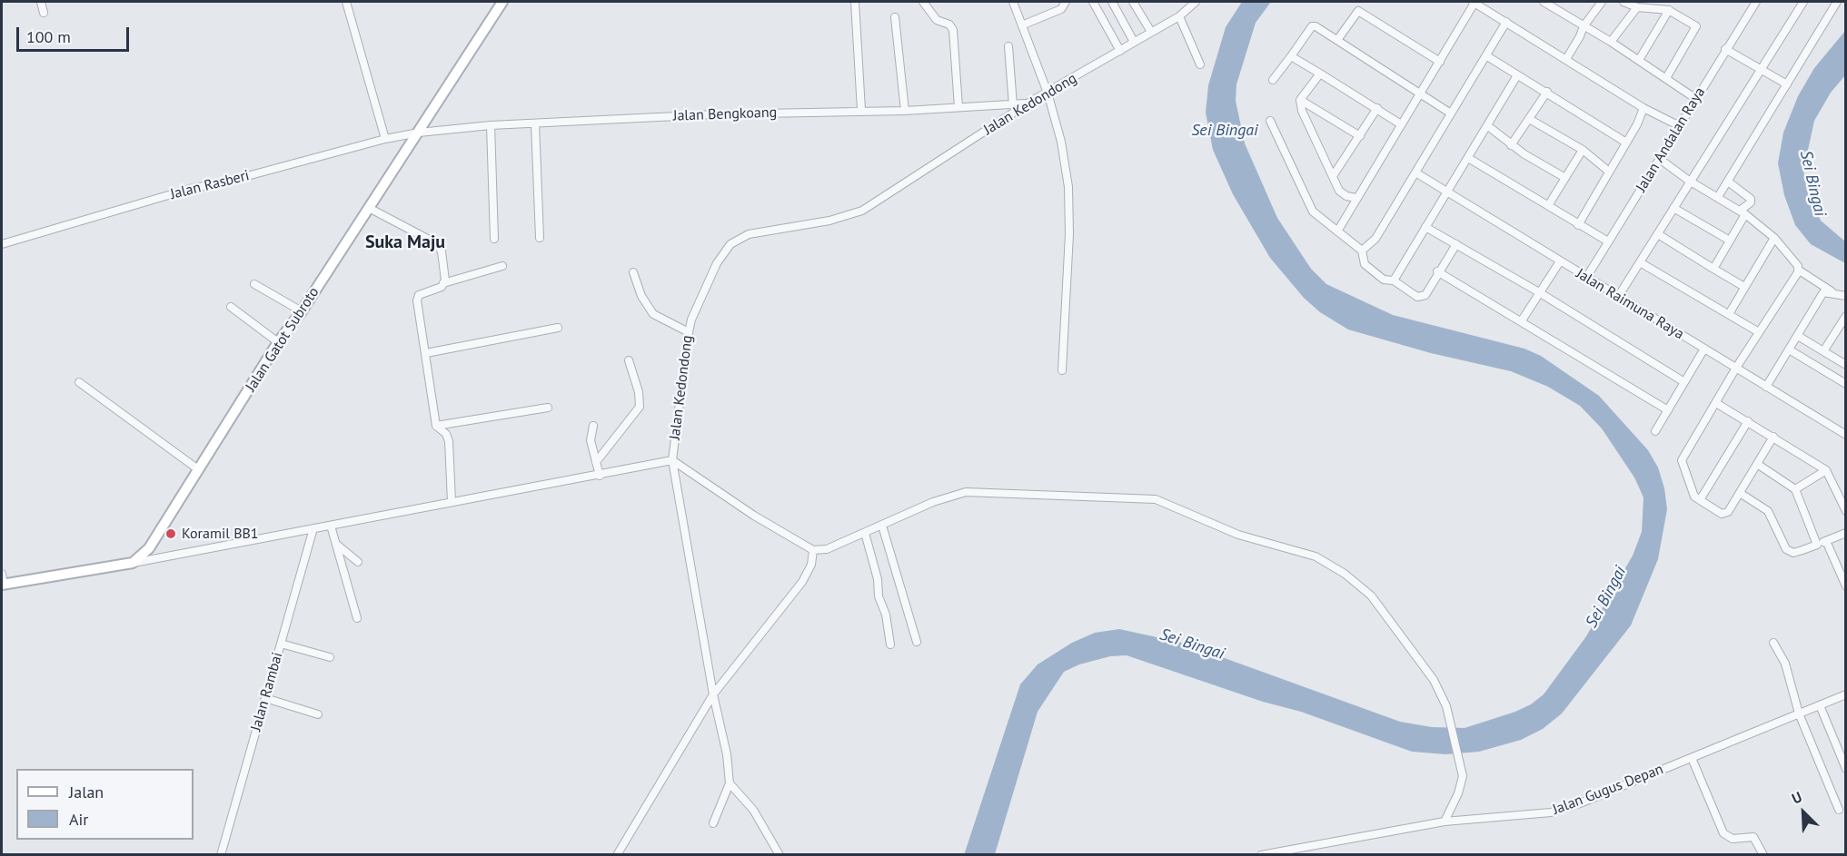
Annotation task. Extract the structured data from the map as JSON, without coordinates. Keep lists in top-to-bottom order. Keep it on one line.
{"streets":{"main road":["Jalan Gatot Subroto"],"street":["Jalan Kedondong","Jalan Bengkoang","Jalan Andalan Raya","Jalan Rasberi","Jalan Raimuna Raya","Jalan Rambai","Jalan Gugus Depan"]},"crossings":[["Jalan Kedondong","Jalan Bengkoang"],["Jalan Bengkoang","Jalan Rasberi"],["Jalan Bengkoang","Jalan Gatot Subroto"],["Jalan Andalan Raya","Jalan Raimuna Raya"],["Jalan Rasberi","Jalan Gatot Subroto"]],"districts":["Suka Maju"],"water":["Sei Bingai"],"places":["Koramil BB1"],"legend":["Jalan","Air"],"scale_bar":"100 m","north":"top left"}
